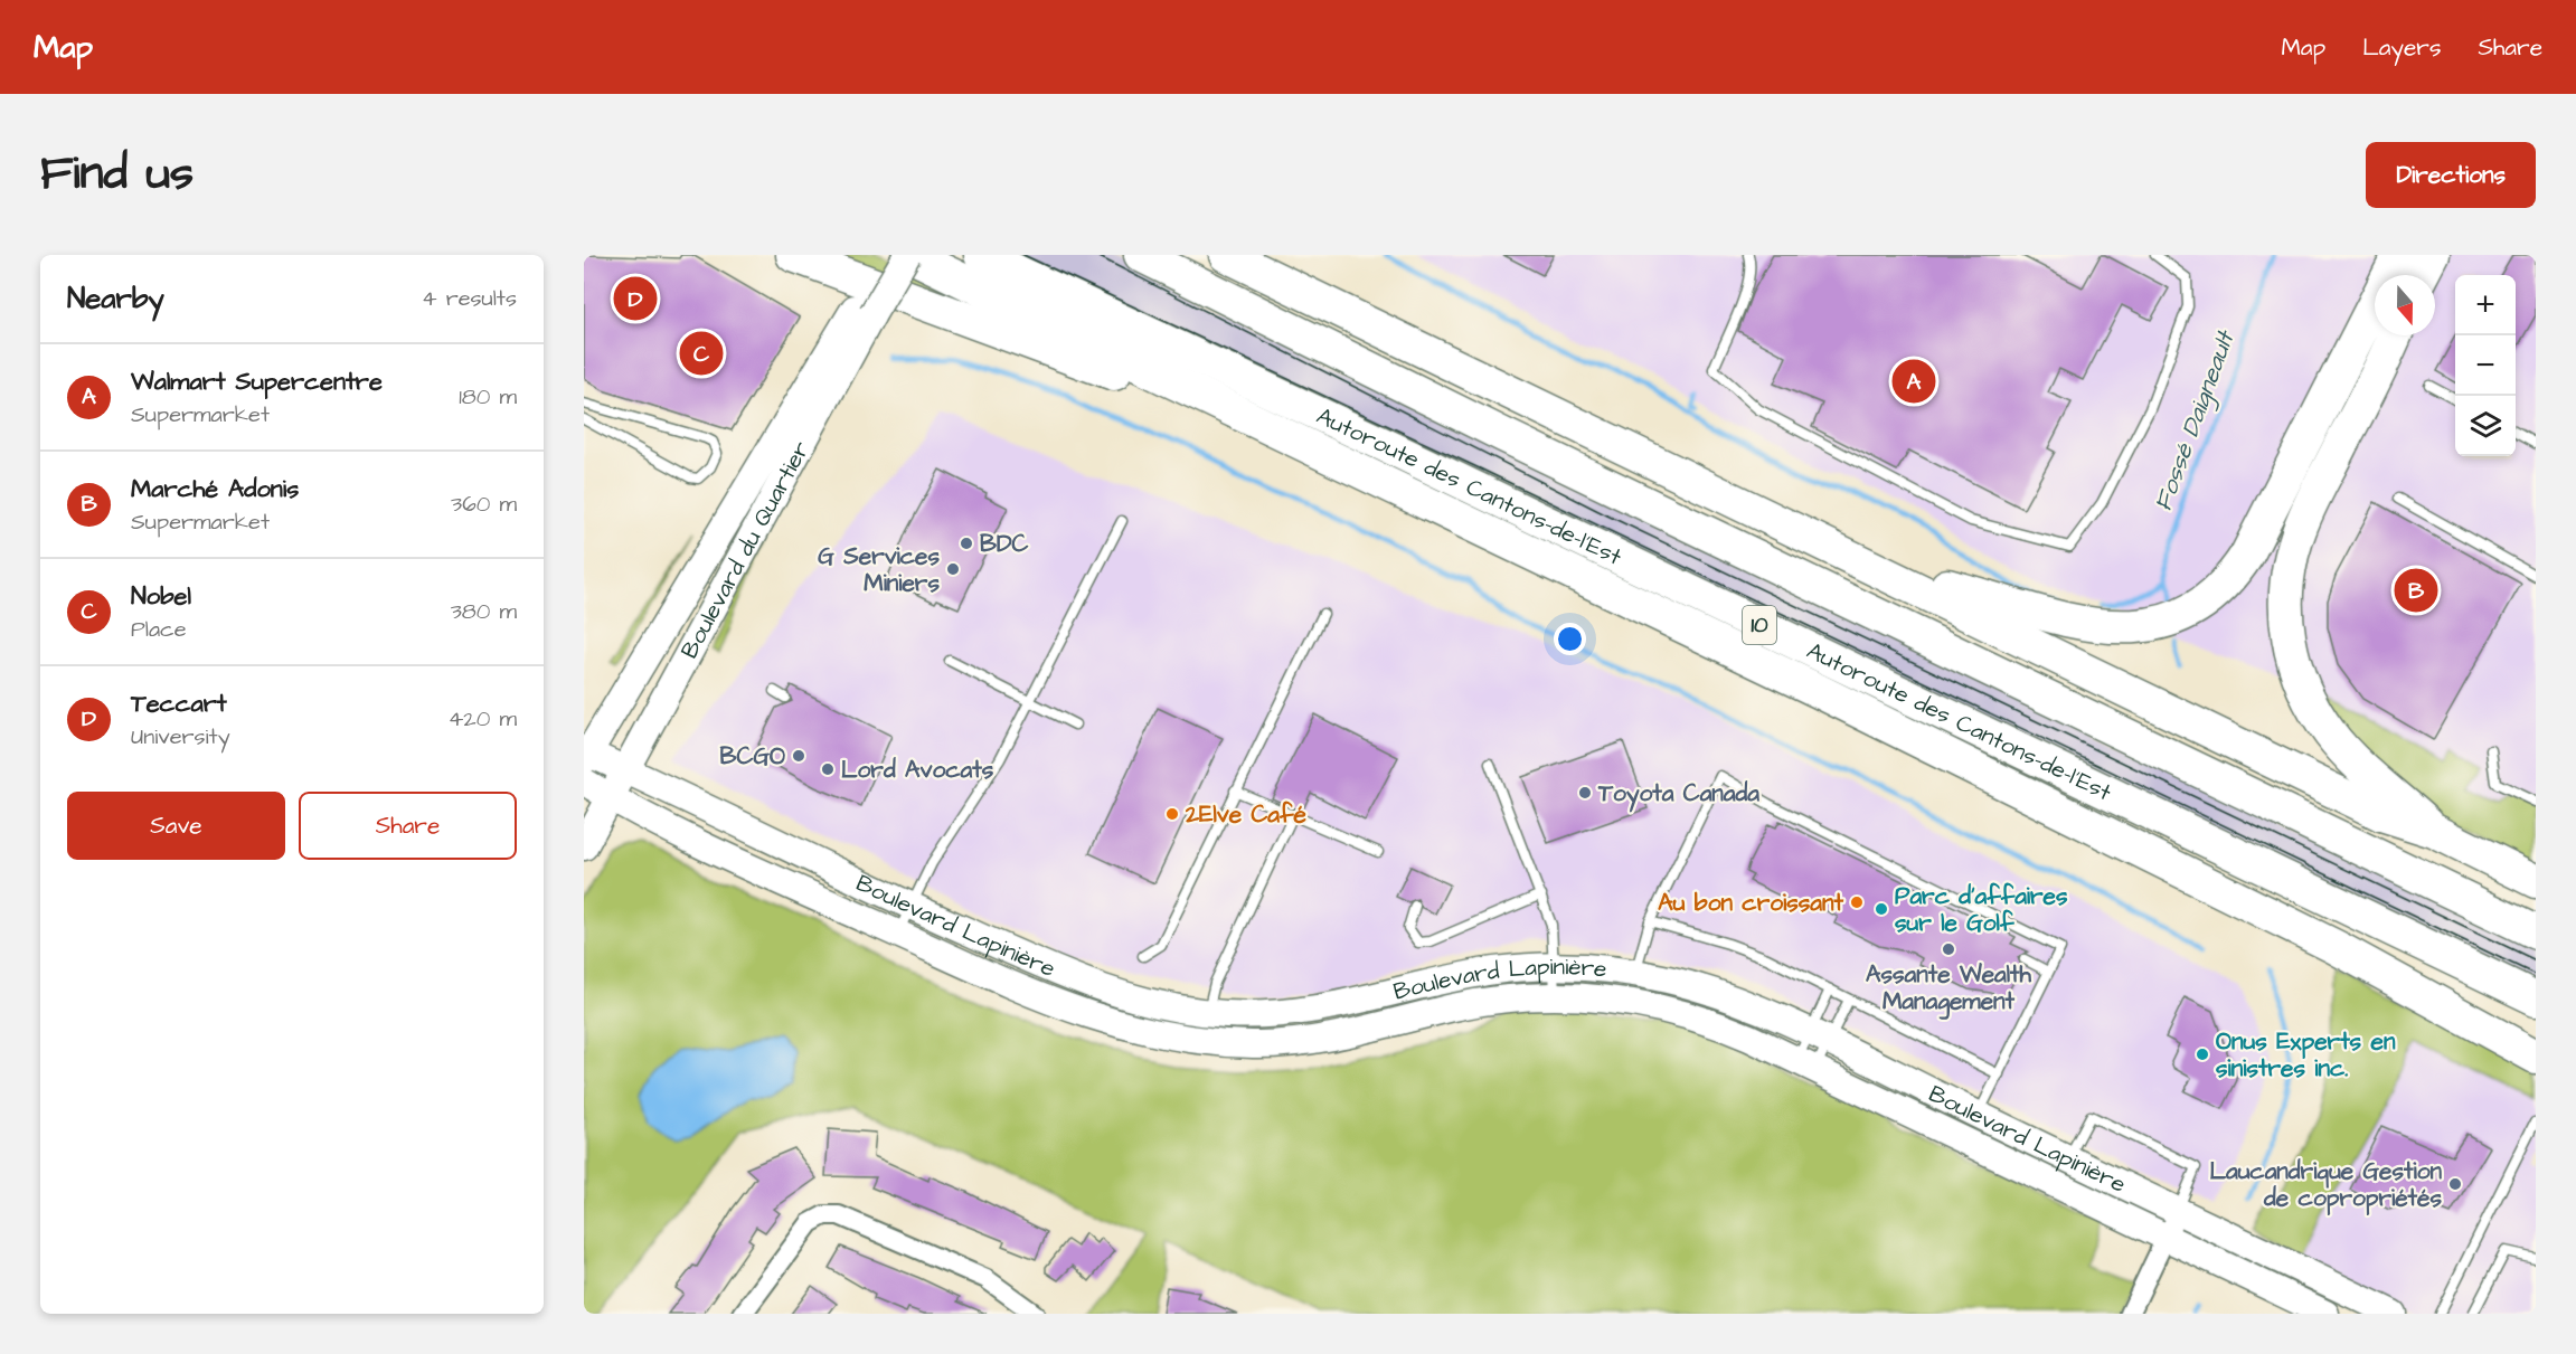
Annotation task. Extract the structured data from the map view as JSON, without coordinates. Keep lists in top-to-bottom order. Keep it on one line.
{"streets":{"highway":["Autoroute des Cantons-de-l'Est","10"],"main road":["Boulevard du Quartier","Boulevard Lapinière"]},"crossings":[["Boulevard du Quartier","Boulevard Lapinière"]],"water":["Fossé Daigneault"],"places":["BDC","G Services Miniers","BCGO","Lord Avocats","Toyota Canada","2Elve Café","Au bon croissant","Parc d'affaires sur le Golf","Assante Wealth Management","Onus Experts en sinistres inc.","Laucandrique Gestion de copropriétés"],"north":"bottom","page":{"header":"Map","nav":["Map","Layers","Share"],"title":"Find us","buttons":["Directions",["Save","Share"]],"heading":["Nearby","4 results"],"pins":["D","C","A","B"],"map_buttons":["+","−"],"list":[{"mark":"A","name":"Walmart Supercentre","note":"Supermarket","value":"180 m"},{"mark":"B","name":"Marché Adonis","note":"Supermarket","value":"360 m"},{"mark":"C","name":"Nobel","note":"Place","value":"380 m"},{"mark":"D","name":"Teccart","note":"University","value":"420 m"}]}}
